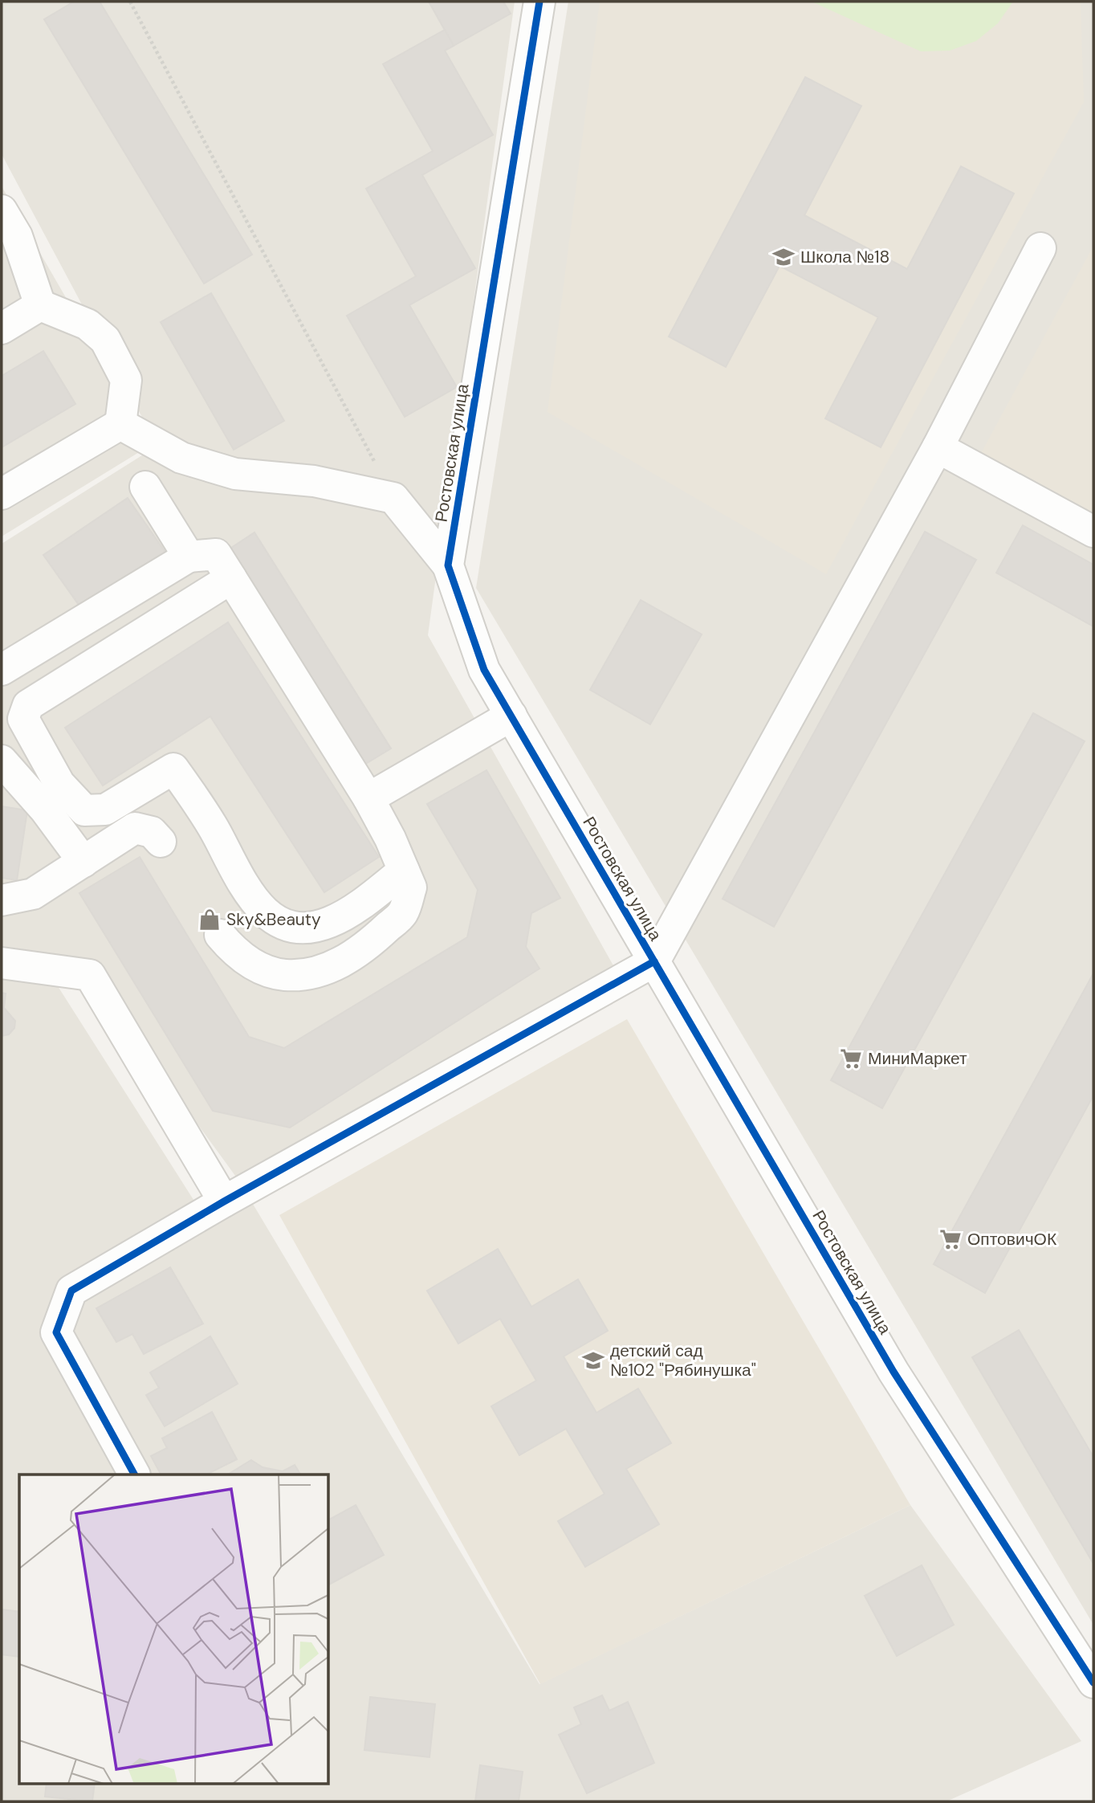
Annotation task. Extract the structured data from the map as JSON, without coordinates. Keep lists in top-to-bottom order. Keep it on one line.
{"streets":{"street":["Ростовская улица"]},"places":{"school or university":["Школа №18","детский сад №102 \"Рябинушка\""],"shop":["Sky&Beauty"],"supermarket":["МиниМаркет","ОптовичОК"]}}
